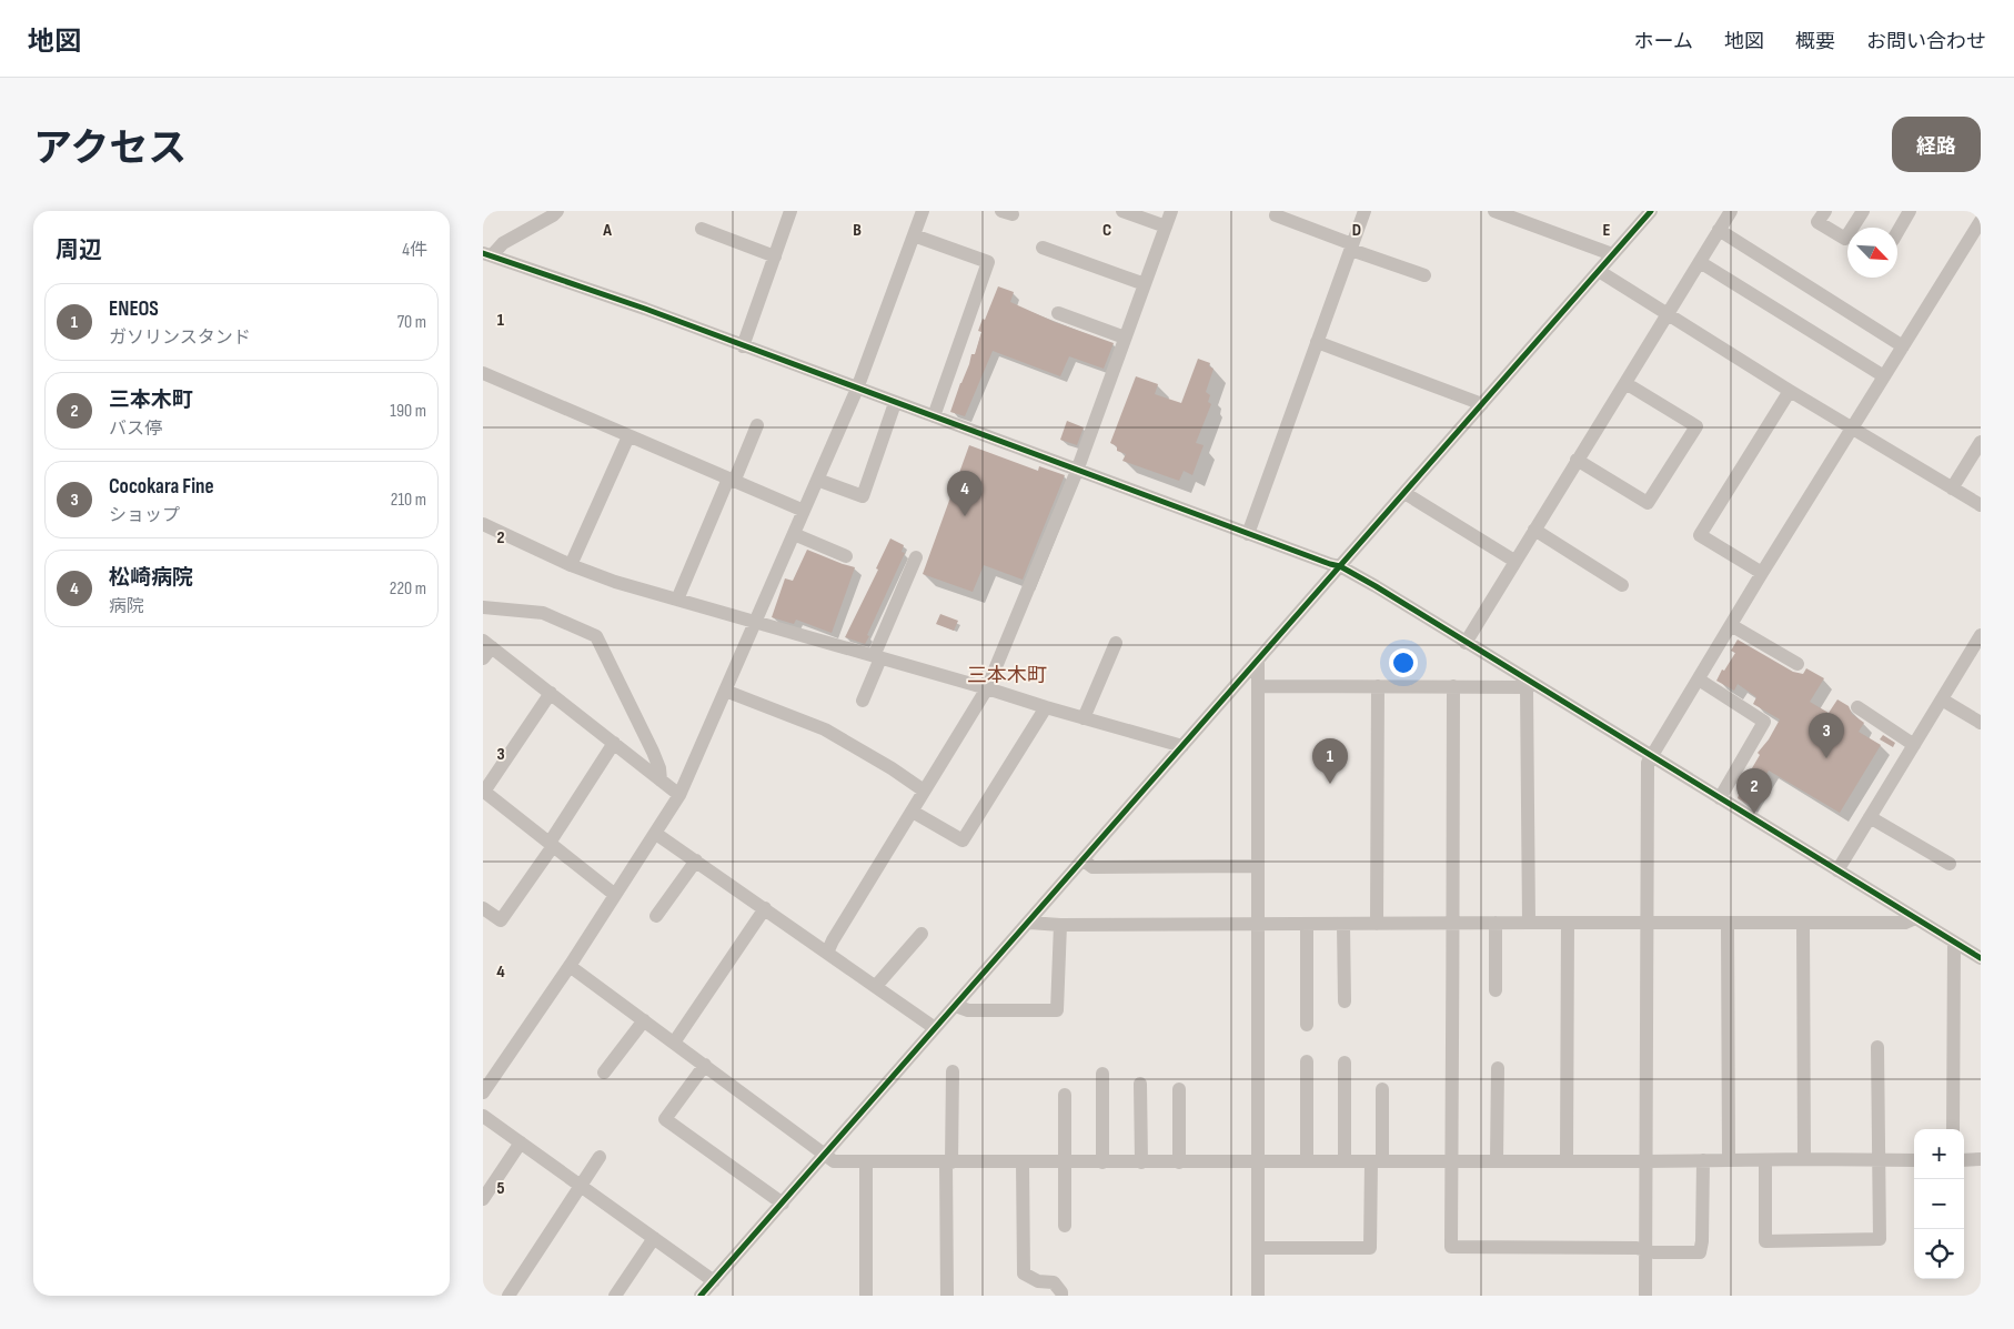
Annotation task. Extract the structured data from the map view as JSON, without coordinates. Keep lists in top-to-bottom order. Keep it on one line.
{"districts":["三本木町"],"north":"bottom right","page":{"header":"地図","nav":["ホーム","地図","概要","お問い合わせ"],"title":"アクセス","buttons":"経路","heading":["周辺","4件"],"list":[{"mark":"1","name":"ENEOS","note":"ガソリンスタンド","value":"70 m"},{"mark":"2","name":"三本木町","note":"バス停","value":"190 m"},{"mark":"3","name":"Cocokara Fine","note":"ショップ","value":"210 m"},{"mark":"4","name":"松崎病院","note":"病院","value":"220 m"}],"pins":["4","3","1","2"],"map_buttons":["+","−"]},"grid":{"columns":["A","B","C","D","E"],"rows":["1","2","3","4","5"]}}
